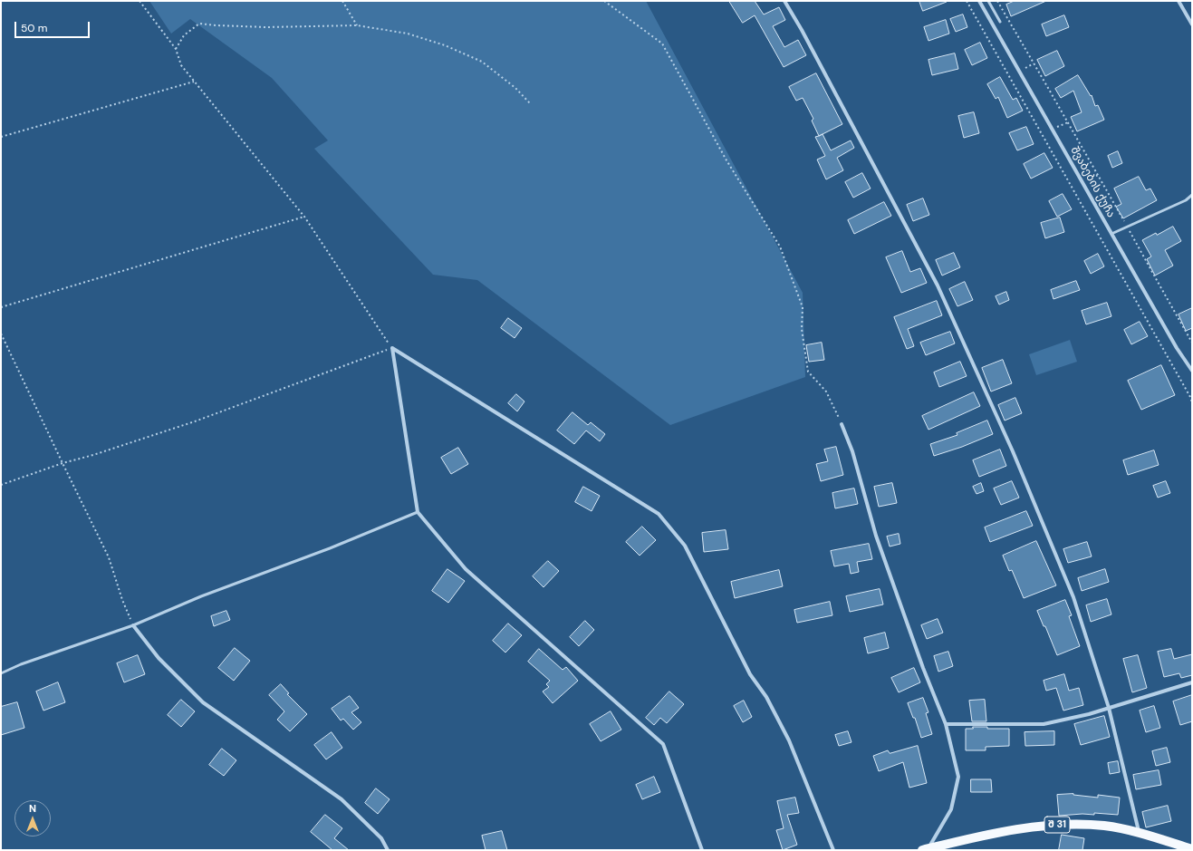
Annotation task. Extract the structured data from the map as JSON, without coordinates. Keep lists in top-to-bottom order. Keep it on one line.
{"streets":{"main road":["შ 31"],"street":["შვაბების ქუჩა"]},"scale_bar":"50 m","north":"top"}
